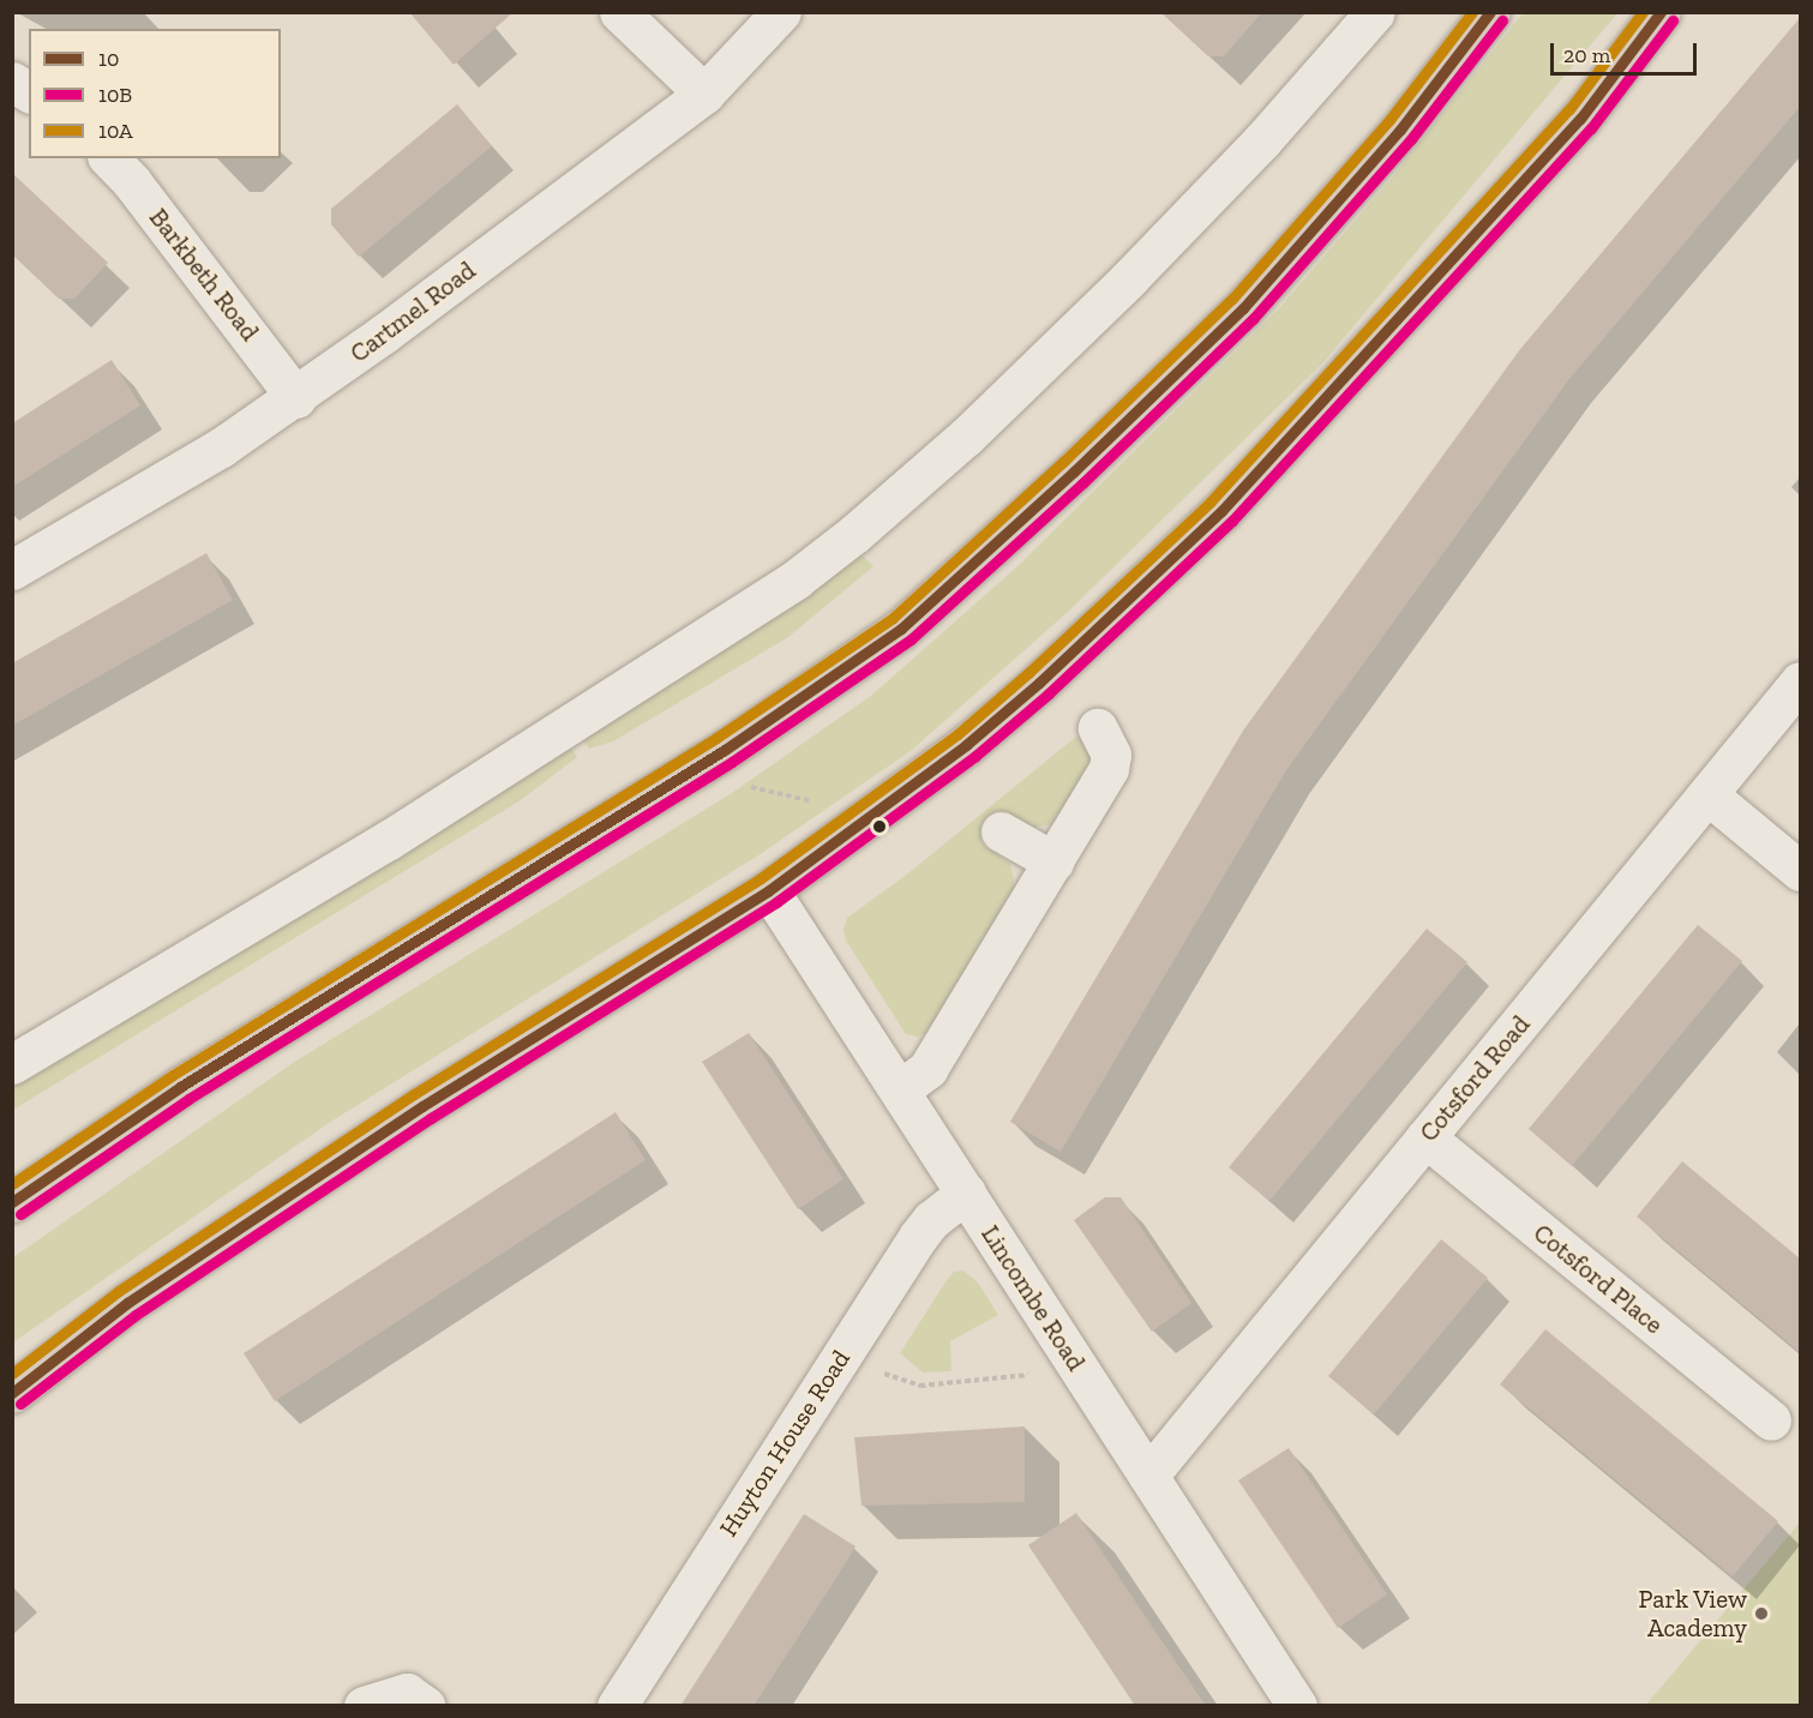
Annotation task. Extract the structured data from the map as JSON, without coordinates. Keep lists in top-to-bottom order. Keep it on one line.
{"streets":{"street":["Barkbeth Road","Cartmel Road","Cotsford Road","Cotsford Place","Lincombe Road","Huyton House Road"]},"crossings":[["Barkbeth Road","Cartmel Road"],["Cotsford Road","Cotsford Place"],["Cotsford Road","Lincombe Road"],["Lincombe Road","Huyton House Road"]],"places":["Park View Academy"],"lines":["transit line 10","transit line 10A","transit line 10B"],"legend":["10","10B","10A"],"scale_bar":"20 m"}
